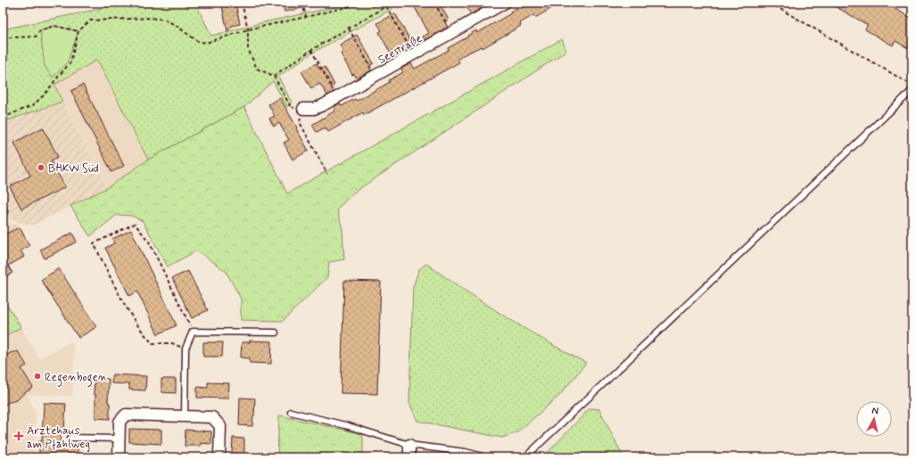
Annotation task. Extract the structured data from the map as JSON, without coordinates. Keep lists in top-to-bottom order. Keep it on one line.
{"streets":{"street":["Seestraße"]},"places":{"other":["BHKW Süd","Regenbogen"],"health":["Ärztehaus am Pfahlweg"]},"north":"top"}
